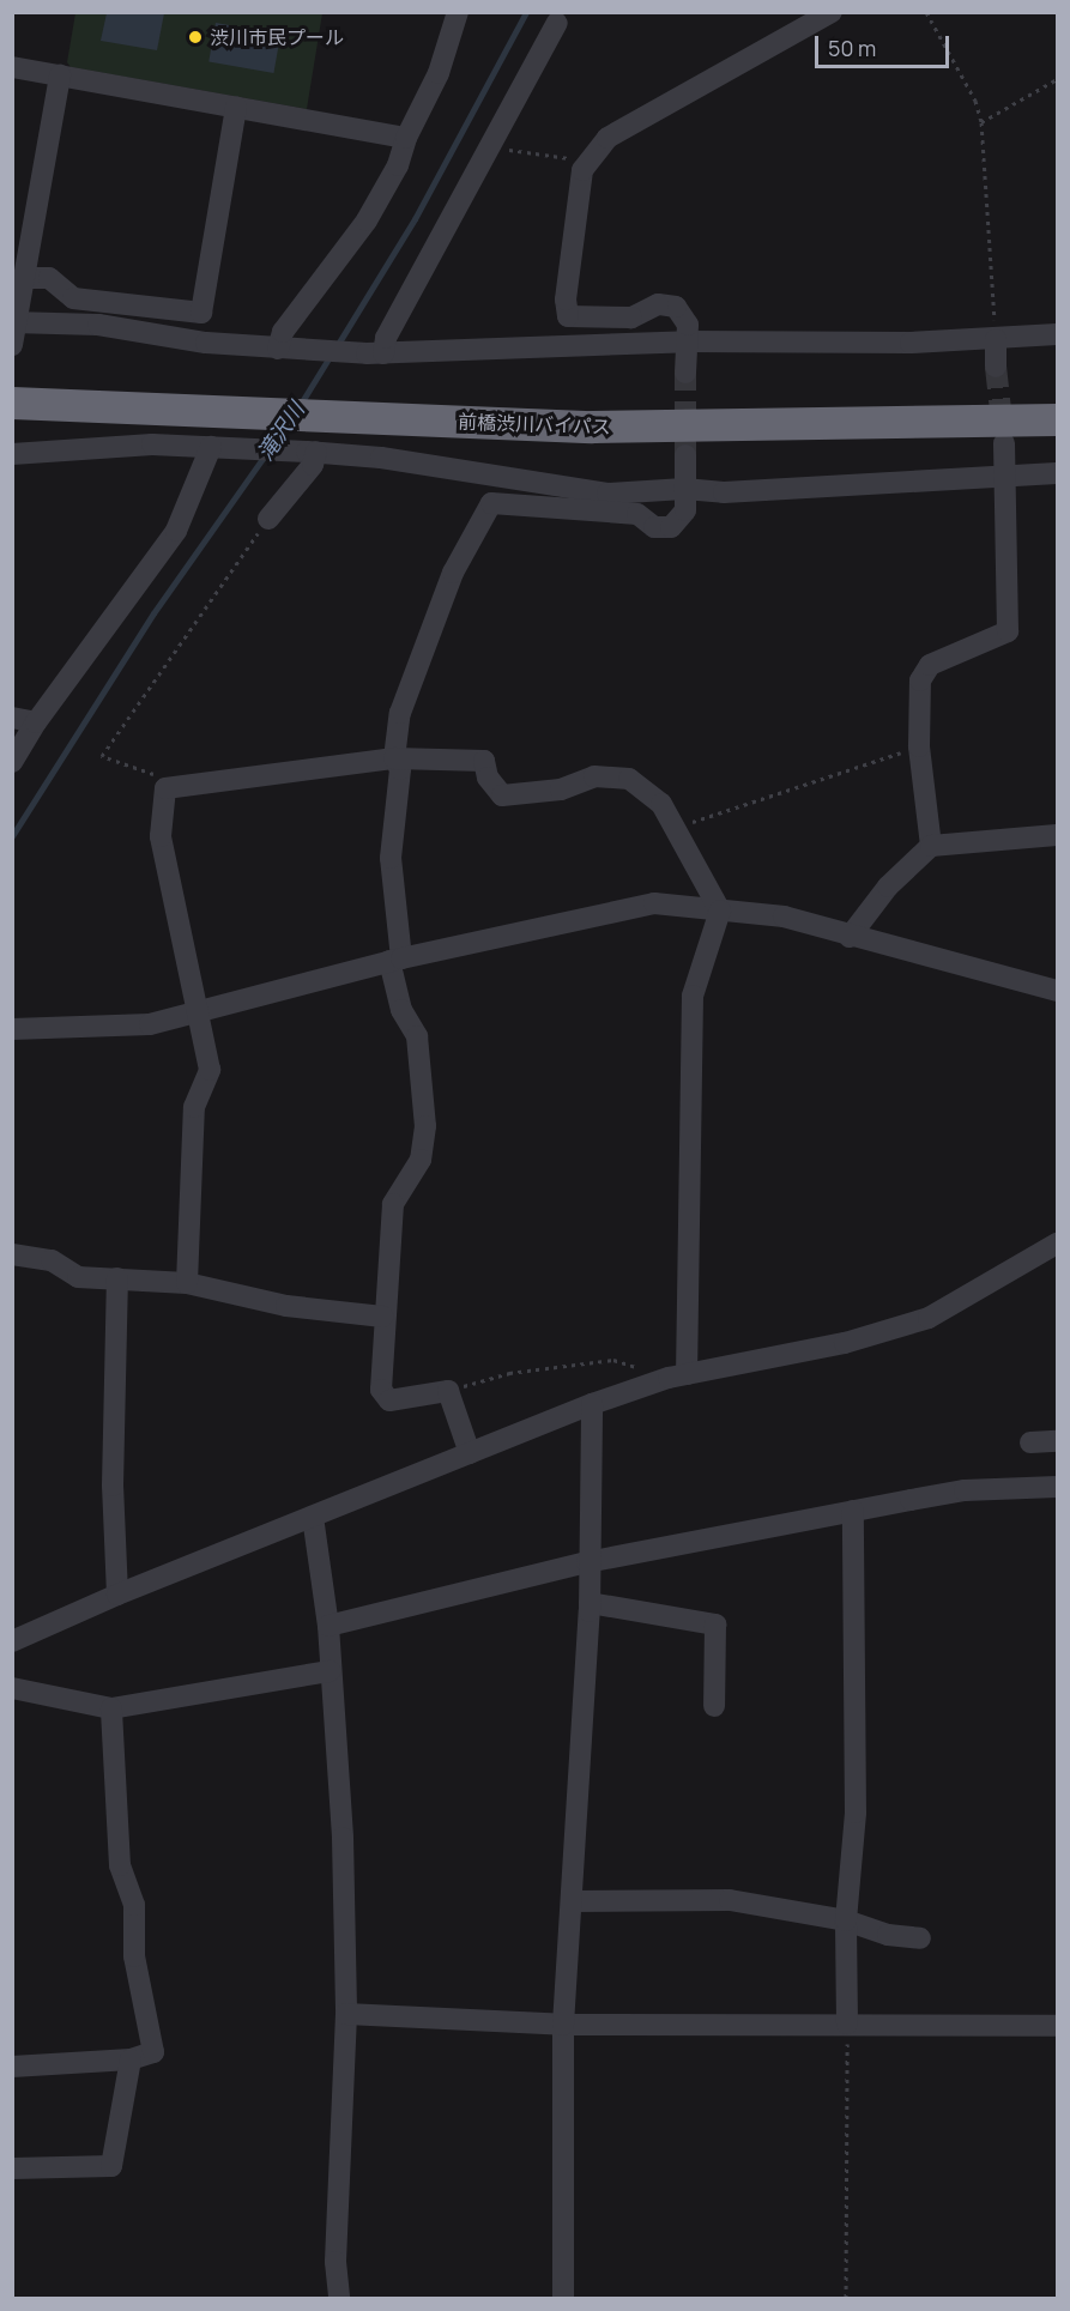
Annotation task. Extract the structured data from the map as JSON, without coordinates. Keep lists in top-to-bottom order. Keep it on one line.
{"streets":{"highway":["前橋渋川バイパス"]},"water":["滝沢川"],"places":["渋川市民プール"],"scale_bar":"50 m"}
